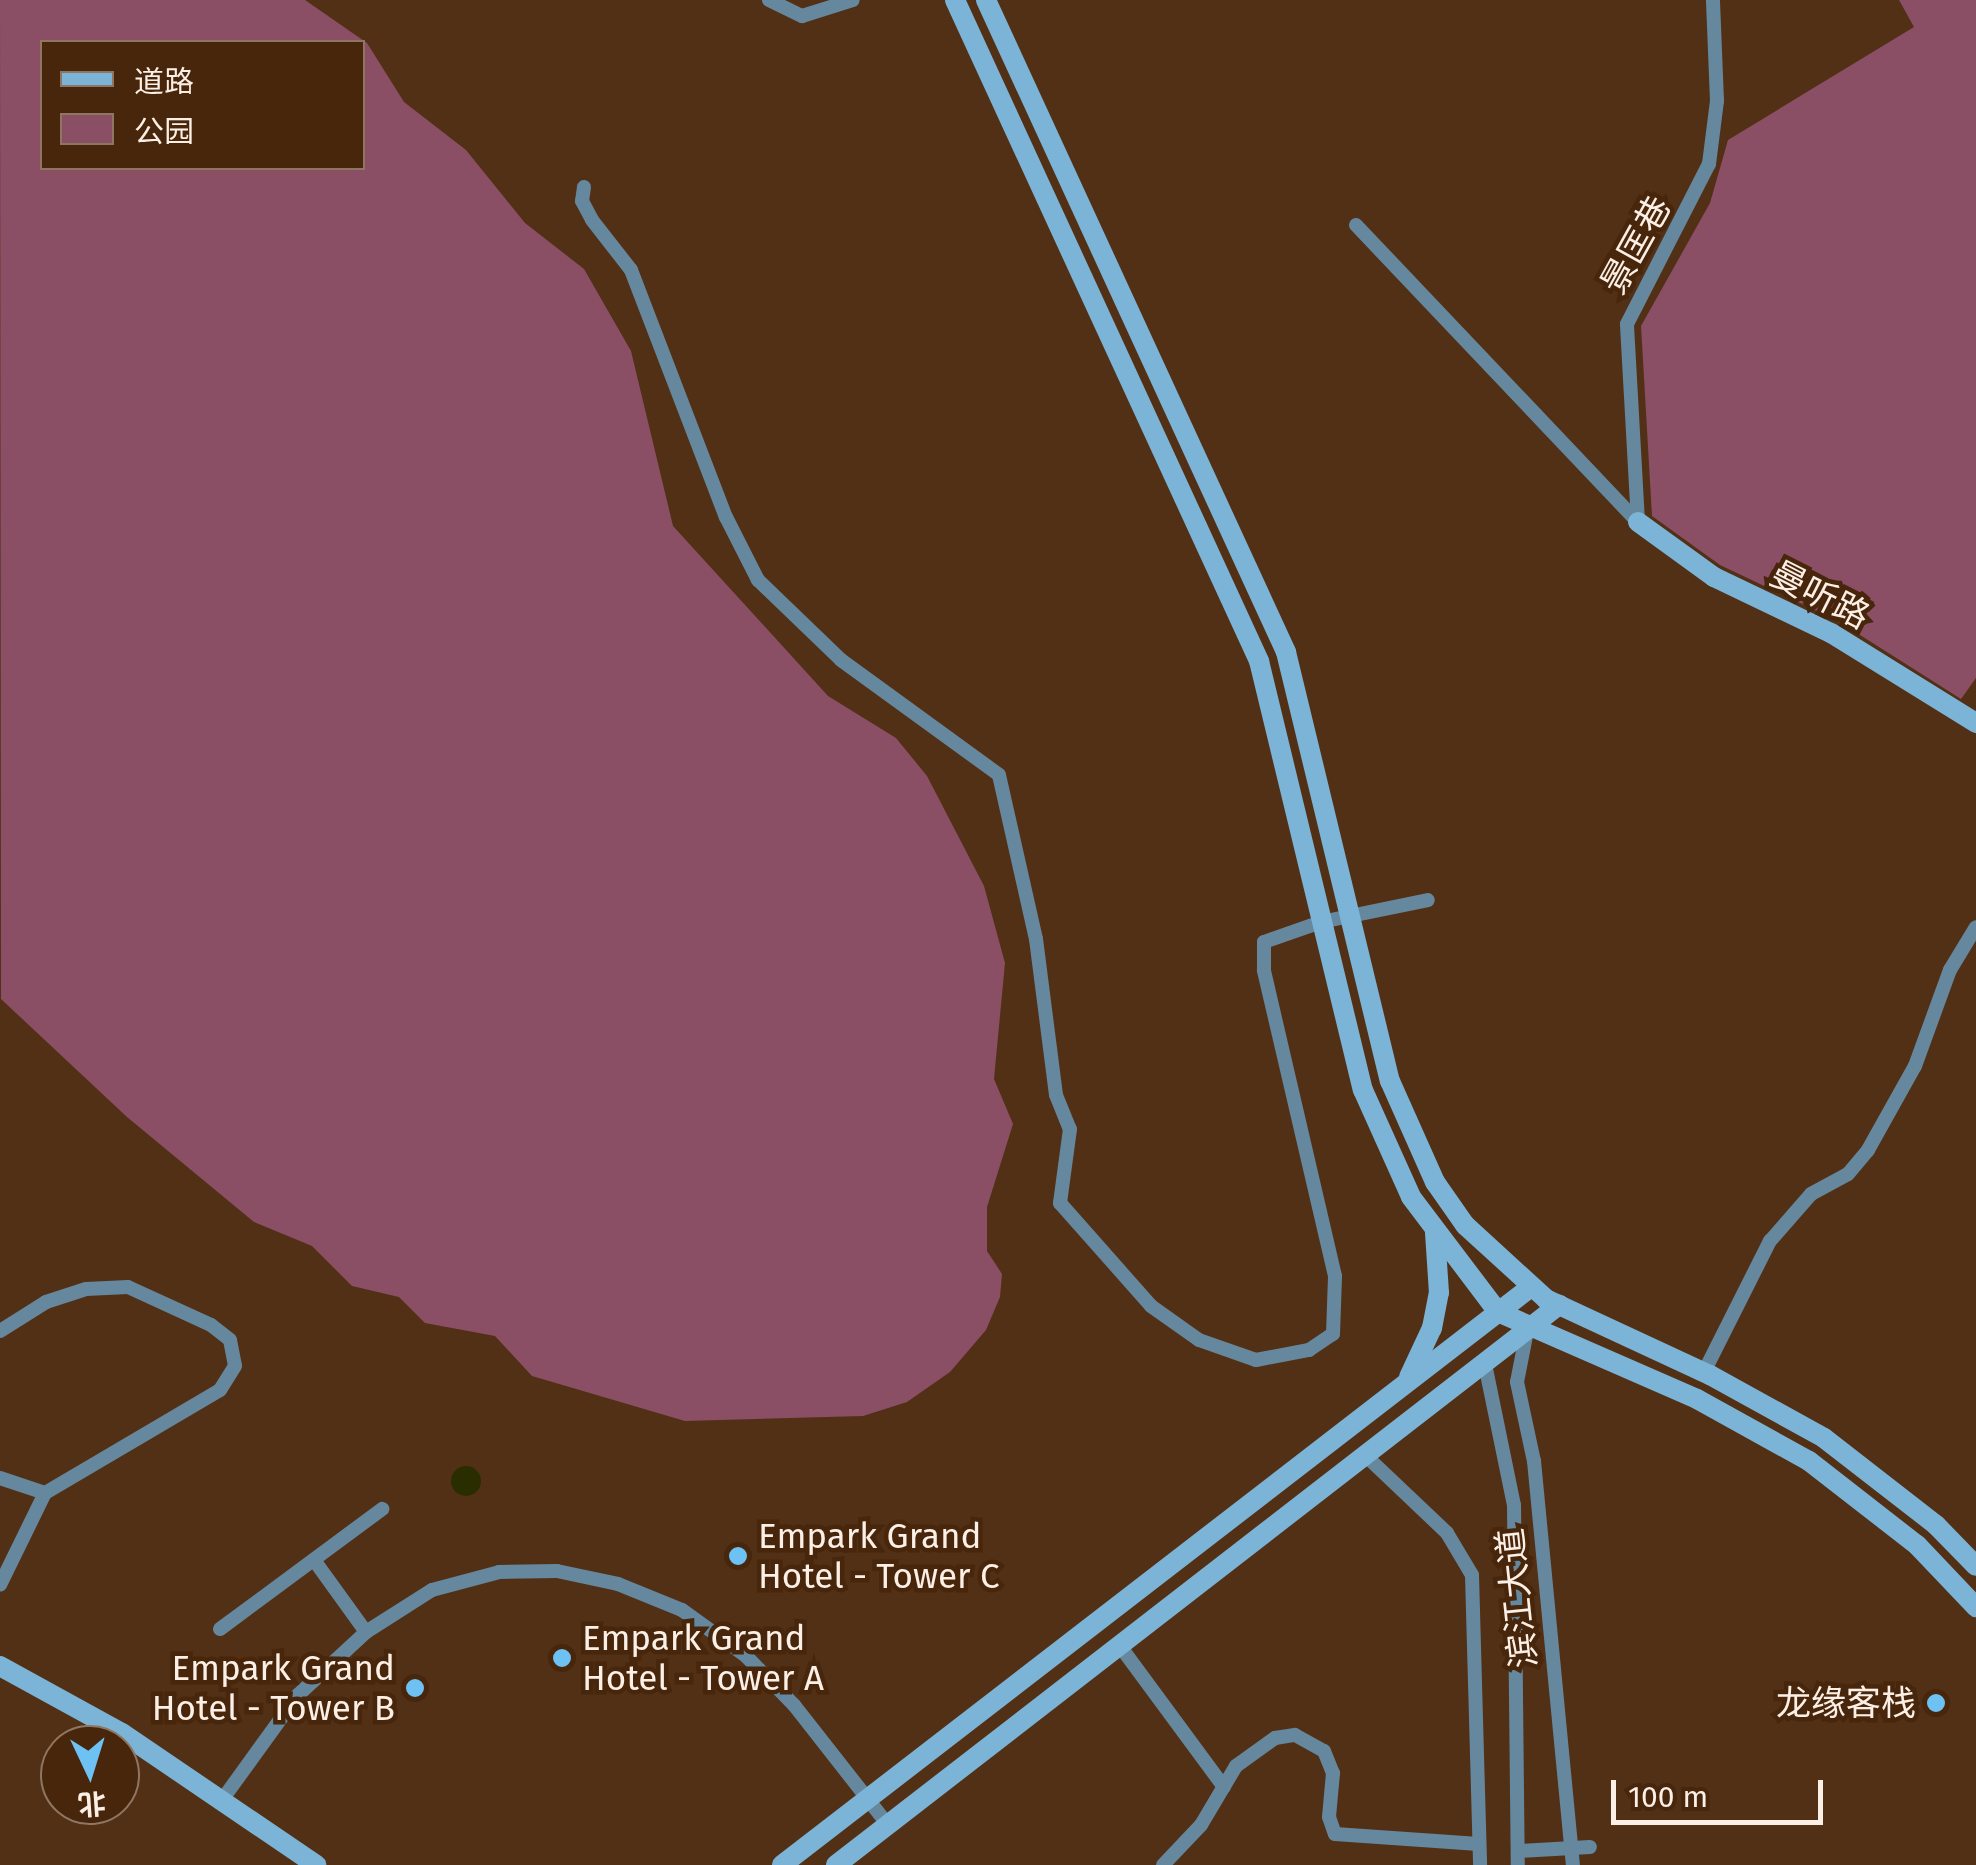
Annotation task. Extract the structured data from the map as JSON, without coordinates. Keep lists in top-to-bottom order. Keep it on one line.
{"streets":{"street":["景匡巷","曼听路","滨江大道"]},"crossings":[["景匡巷","曼听路"]],"places":["Empark Grand Hotel - Tower C","Empark Grand Hotel - Tower A","Empark Grand Hotel - Tower B","龙缘客栈"],"legend":["道路","公园"],"scale_bar":"100 m","north":"bottom"}
